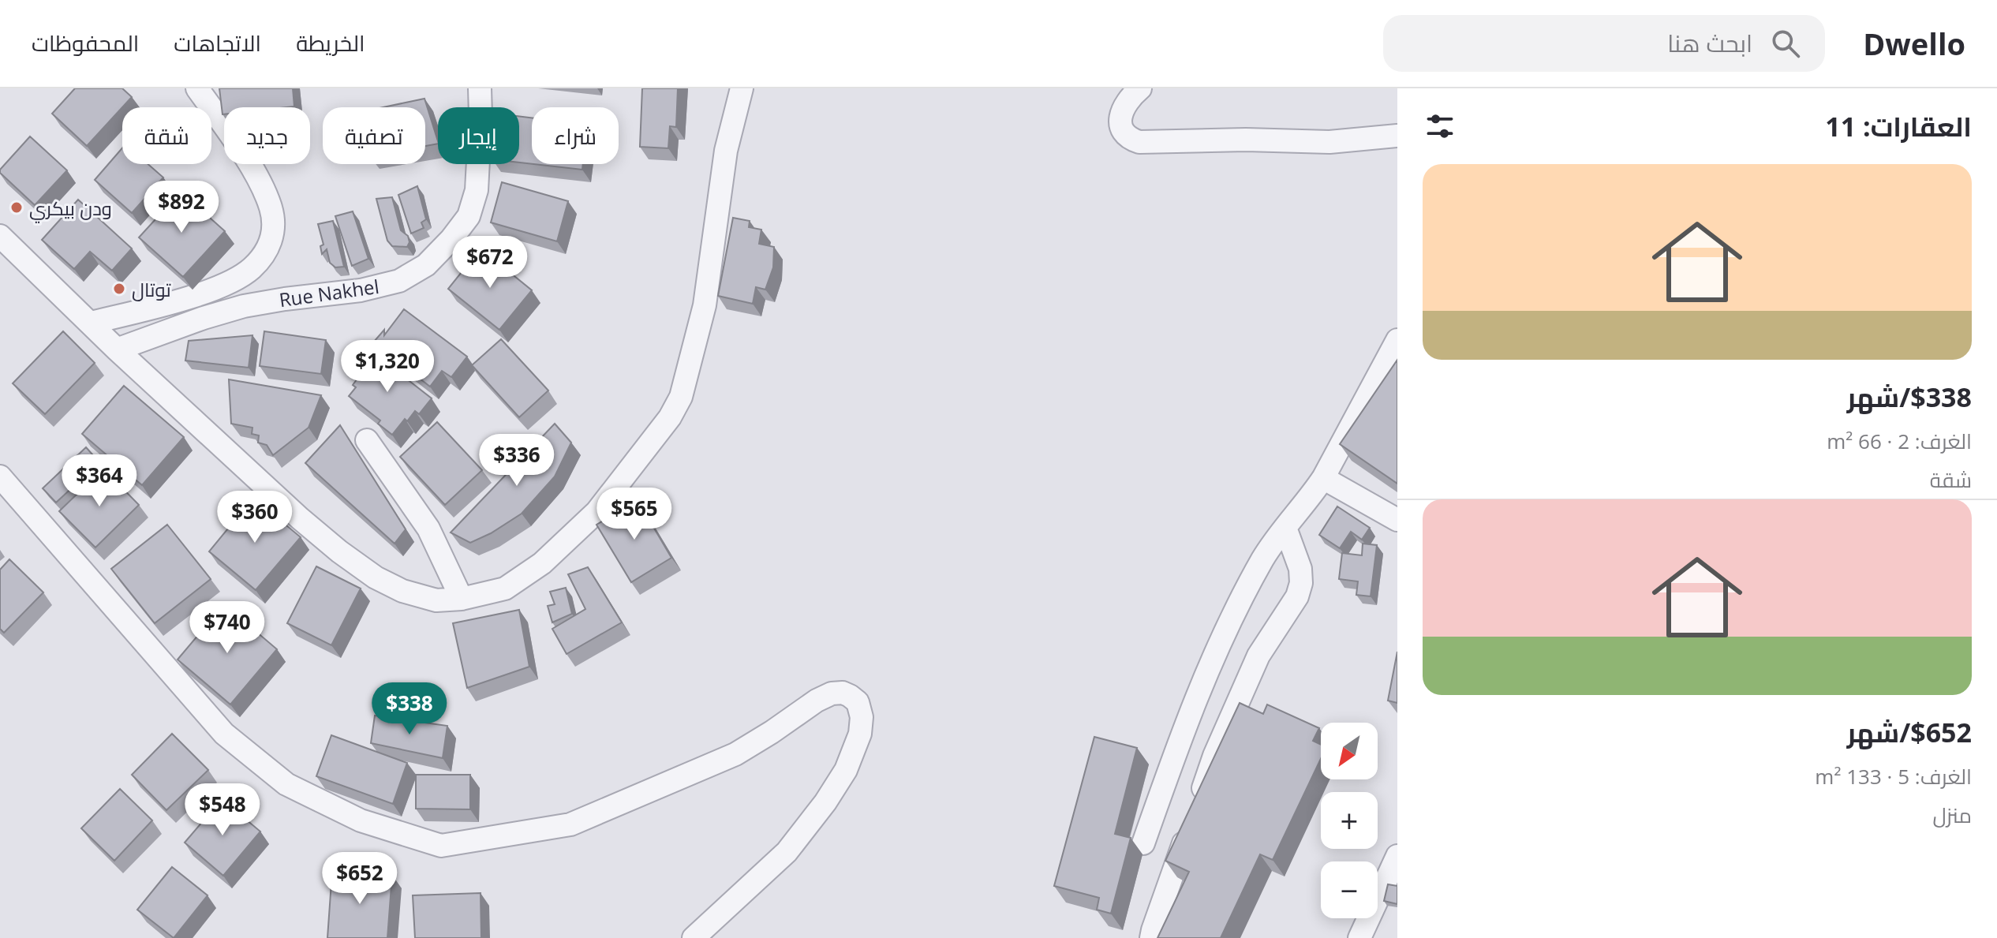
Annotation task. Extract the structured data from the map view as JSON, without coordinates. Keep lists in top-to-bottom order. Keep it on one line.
{"streets":{"street":["Rue Nakhel"]},"places":["ودن بيكري","توتال"],"north":"bottom left","page":{"header":"Dwello","search":"ابحث هنا","nav":["الخريطة","الاتجاهات","المحفوظات"],"heading":"العقارات: 11","chip":["شراء","إيجار","تصفية","جديد","شقة"],"list":[{"name":"$338/شهر","note":"الغرف: 2 · 66 m² · شقة"},{"name":"$652/شهر","note":"الغرف: 5 · 133 m² · منزل"}],"price":["$892","$672","$1,320","$336","$364","$565","$360","$740","$338","$548","$652"],"map_buttons":["+","−"]}}
